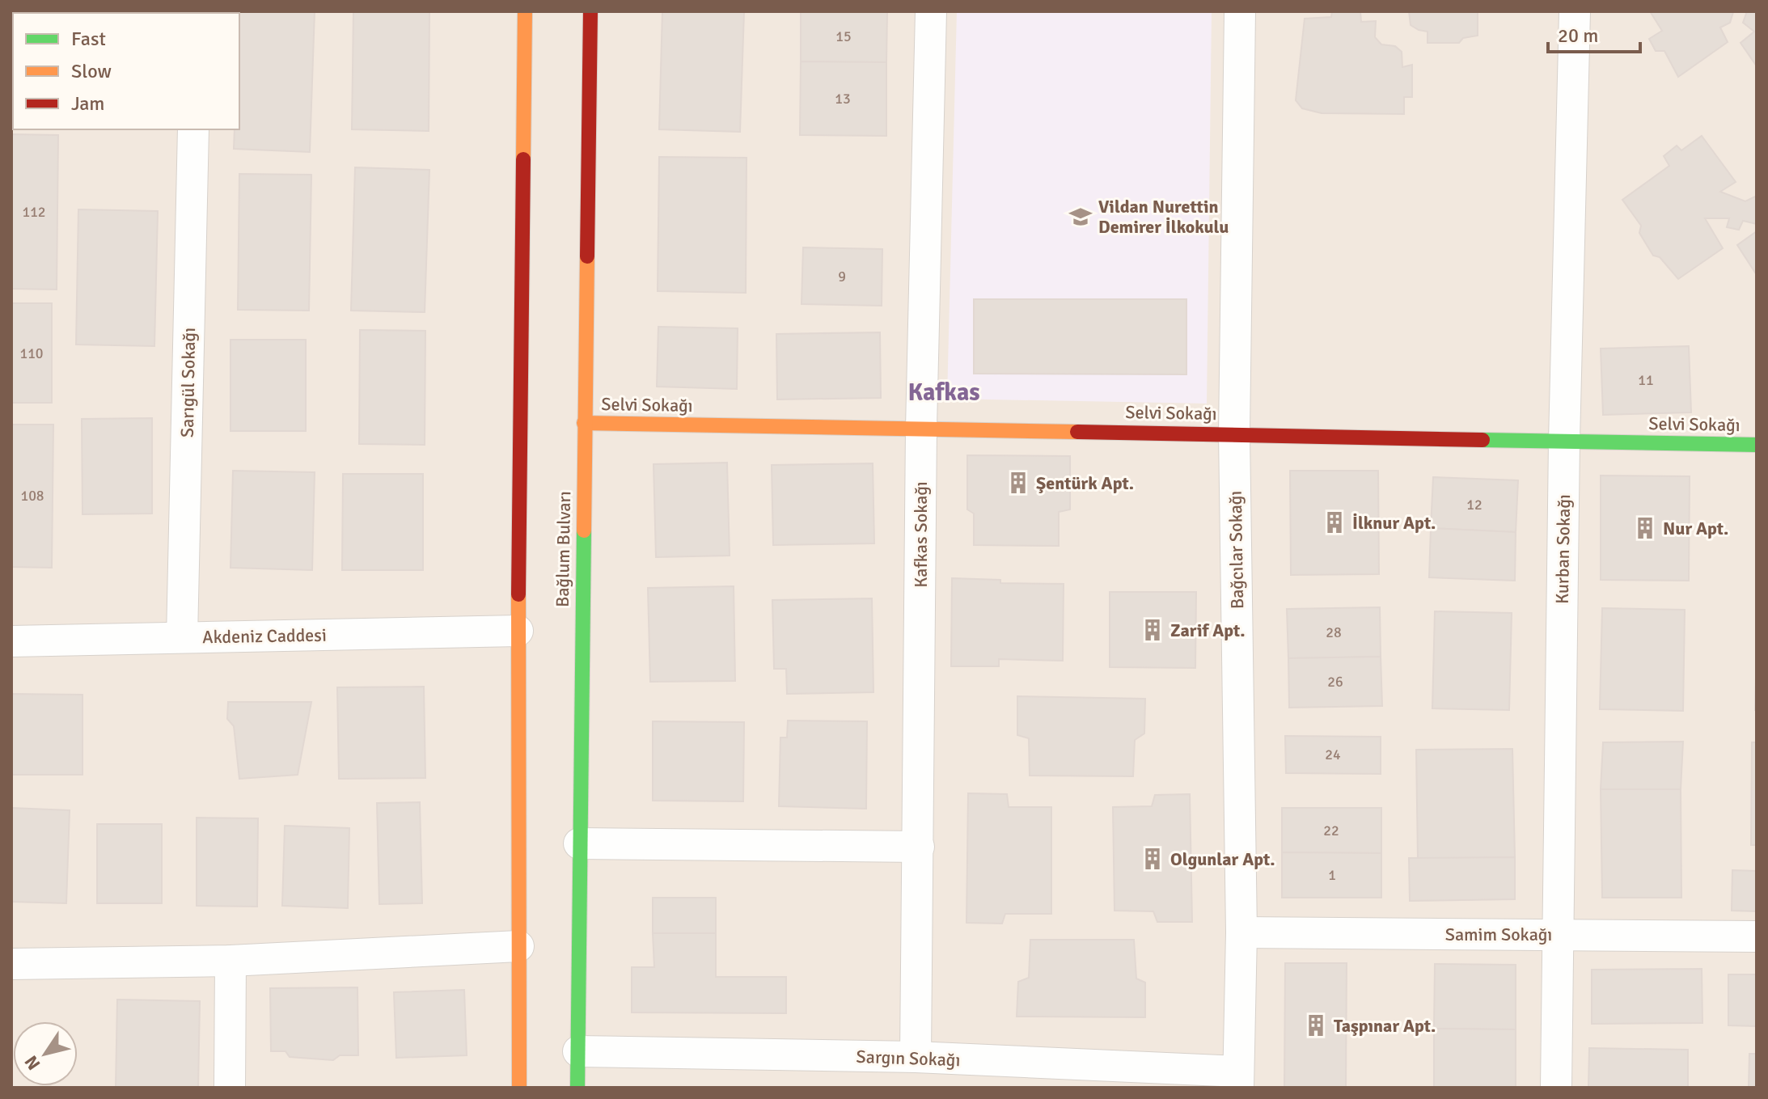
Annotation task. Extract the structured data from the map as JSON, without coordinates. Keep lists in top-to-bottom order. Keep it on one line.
{"streets":{"main road":["Selvi Sokağı","Bağlum Bulvarı"],"street":["Sarıgül Sokağı","Kafkas Sokağı","Kurban Sokağı","Bağcılar Sokağı","Akdeniz Caddesi","Samim Sokağı","Sargın Sokağı"]},"crossings":[["Sarıgül Sokağı","Akdeniz Caddesi"],["Selvi Sokağı","Kafkas Sokağı"],["Selvi Sokağı","Bağlum Bulvarı"],["Selvi Sokağı","Kurban Sokağı"],["Selvi Sokağı","Bağcılar Sokağı"],["Kafkas Sokağı","Sargın Sokağı"],["Bağlum Bulvarı","Sargın Sokağı"],["Kurban Sokağı","Samim Sokağı"],["Bağcılar Sokağı","Samim Sokağı"],["Bağcılar Sokağı","Sargın Sokağı"]],"districts":["Kafkas"],"places":{"school or university":["Vildan Nurettin Demirer İlkokulu"],"building":["Şentürk Apt.","İlknur Apt.","Nur Apt.","Zarif Apt.","Olgunlar Apt.","Taşpınar Apt."]},"house_numbers":["15","13","112","9","110","11","108","12","28","26","24","22","1"],"legend":["Fast","Slow","Jam"],"scale_bar":"20 m","north":"bottom left"}
